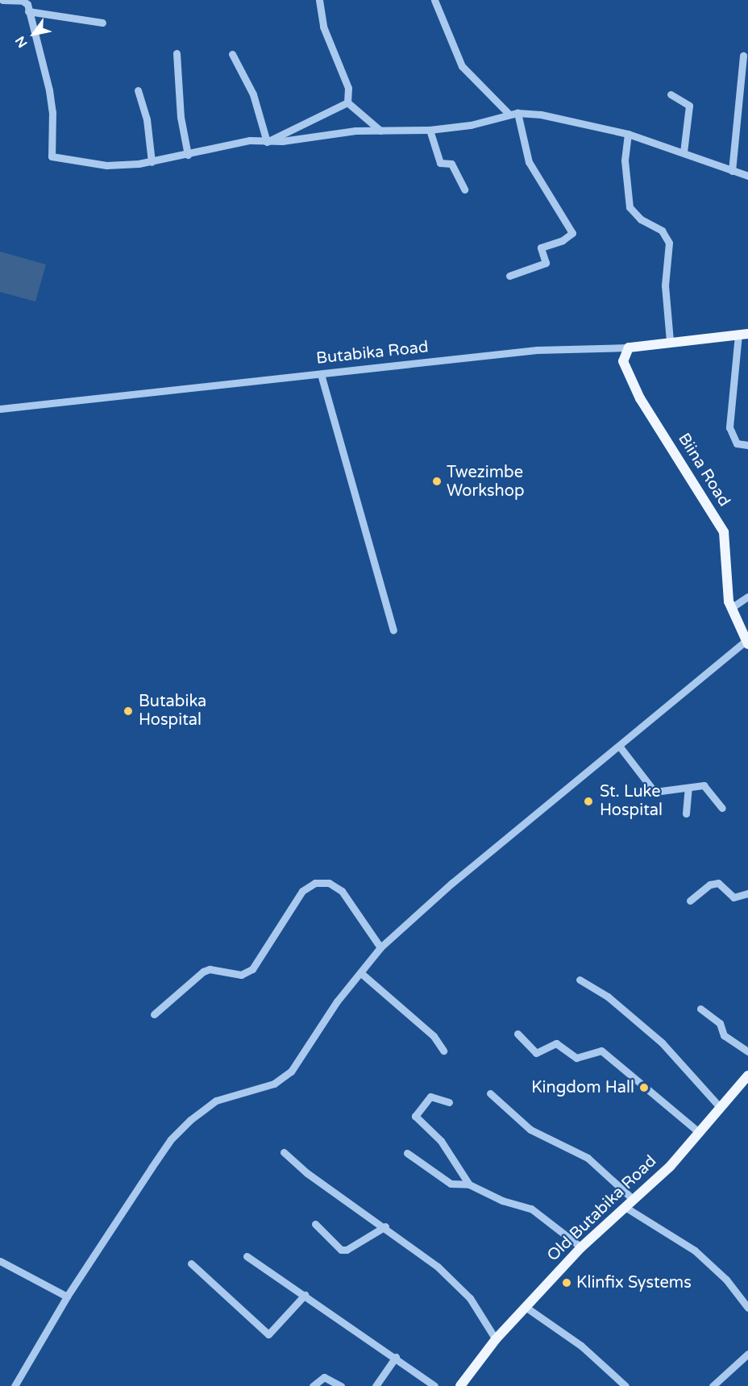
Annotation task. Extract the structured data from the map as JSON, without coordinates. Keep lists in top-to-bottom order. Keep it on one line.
{"streets":{"main road":["Butabika Road","Biina Road","Old Butabika Road"]},"crossings":[["Butabika Road","Biina Road"]],"places":["Twezimbe Workshop","Butabika Hospital","St. Luke Hospital","Kingdom Hall","Klinfix Systems"],"north":"bottom left"}
